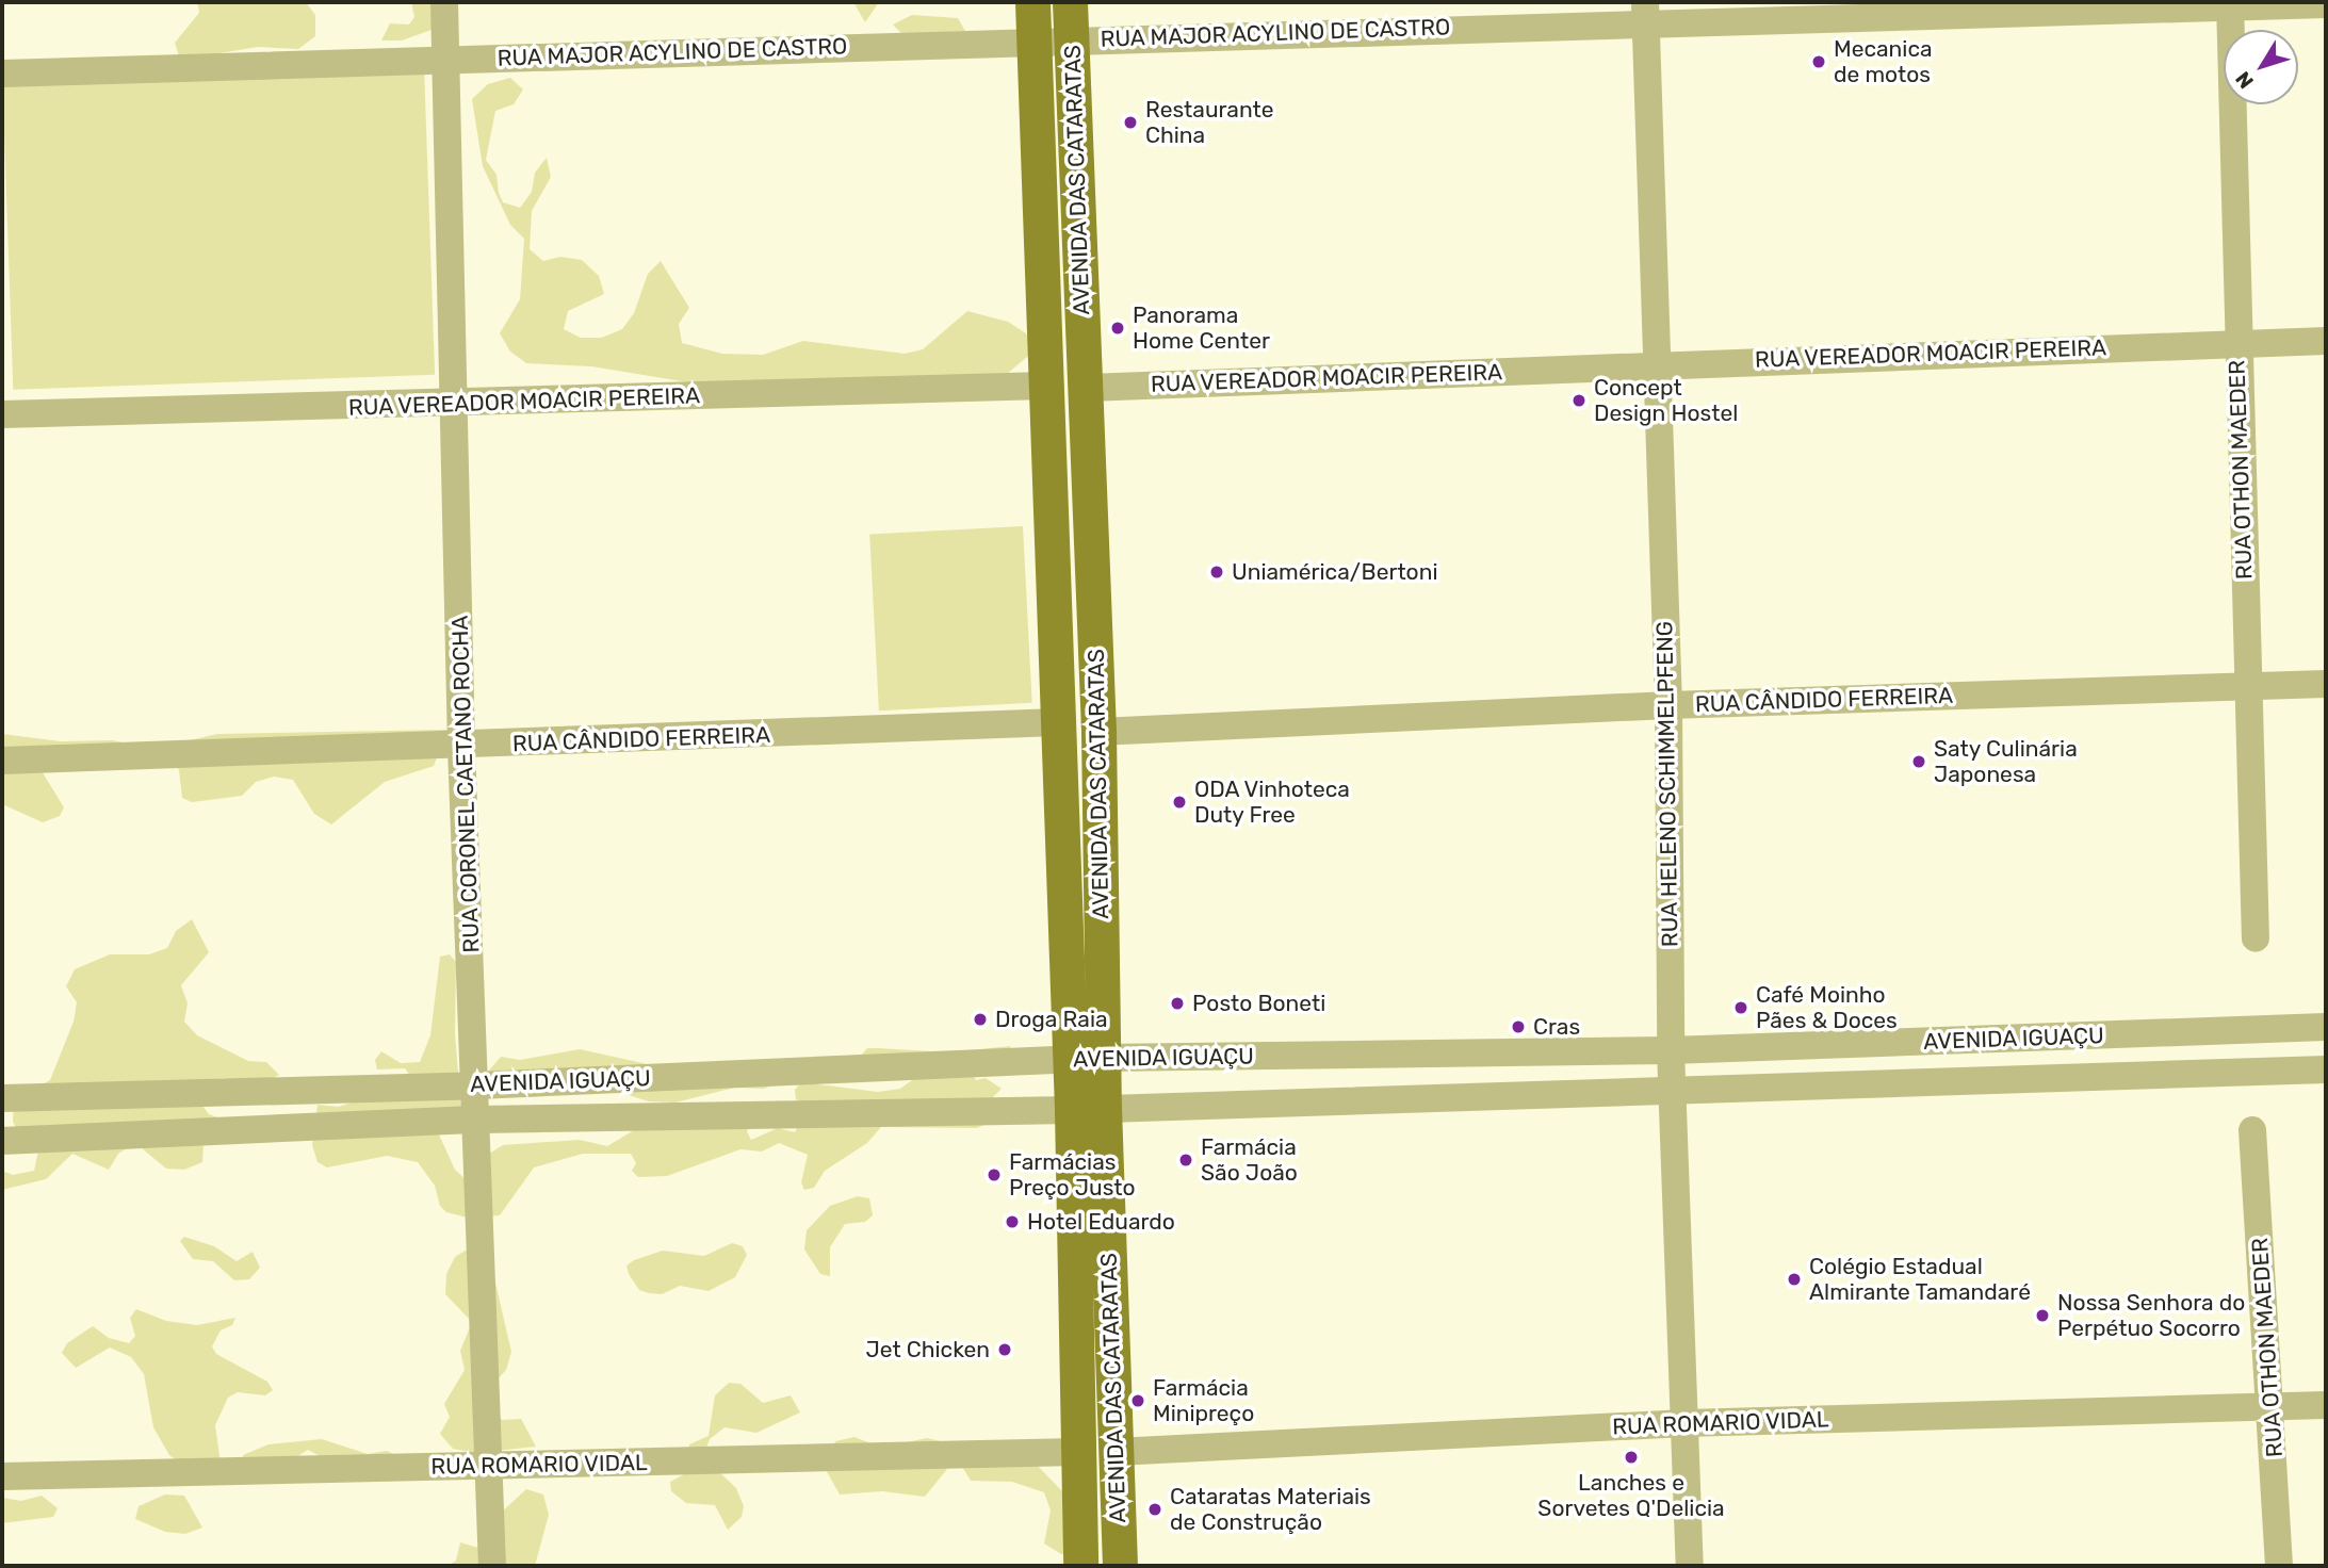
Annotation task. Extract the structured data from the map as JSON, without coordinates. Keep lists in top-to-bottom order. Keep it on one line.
{"streets":{"main road":["AVENIDA DAS CATARATAS"],"street":["RUA MAJOR ACYLINO DE CASTRO","RUA VEREADOR MOACIR PEREIRA","RUA OTHON MAEDER","RUA CÂNDIDO FERREIRA","RUA CORONEL CAETANO ROCHA","RUA HELENO SCHIMMELPFENG","AVENIDA IGUAÇU","RUA ROMARIO VIDAL"]},"crossings":[["RUA MAJOR ACYLINO DE CASTRO","AVENIDA DAS CATARATAS"],["RUA MAJOR ACYLINO DE CASTRO","RUA OTHON MAEDER"],["RUA MAJOR ACYLINO DE CASTRO","RUA CORONEL CAETANO ROCHA"],["RUA MAJOR ACYLINO DE CASTRO","RUA HELENO SCHIMMELPFENG"],["AVENIDA DAS CATARATAS","RUA VEREADOR MOACIR PEREIRA"],["AVENIDA DAS CATARATAS","RUA CÂNDIDO FERREIRA"],["AVENIDA DAS CATARATAS","AVENIDA IGUAÇU"],["AVENIDA DAS CATARATAS","RUA ROMARIO VIDAL"],["RUA VEREADOR MOACIR PEREIRA","RUA OTHON MAEDER"],["RUA VEREADOR MOACIR PEREIRA","RUA CORONEL CAETANO ROCHA"],["RUA VEREADOR MOACIR PEREIRA","RUA HELENO SCHIMMELPFENG"],["RUA OTHON MAEDER","RUA CÂNDIDO FERREIRA"],["RUA OTHON MAEDER","RUA ROMARIO VIDAL"],["RUA CÂNDIDO FERREIRA","RUA CORONEL CAETANO ROCHA"],["RUA CÂNDIDO FERREIRA","RUA HELENO SCHIMMELPFENG"],["RUA CORONEL CAETANO ROCHA","AVENIDA IGUAÇU"],["RUA CORONEL CAETANO ROCHA","RUA ROMARIO VIDAL"],["RUA HELENO SCHIMMELPFENG","AVENIDA IGUAÇU"],["RUA HELENO SCHIMMELPFENG","RUA ROMARIO VIDAL"]],"places":["Mecanica de motos","Restaurante China","Panorama Home Center","Concept Design Hostel","Uniamérica/Bertoni","Saty Culinária Japonesa","ODA Vinhoteca Duty Free","Posto Boneti","Café Moinho Pães & Doces","Droga Raia","Cras","Farmácia São João","Farmácias Preço Justo","Hotel Eduardo","Colégio Estadual Almirante Tamandaré","Nossa Senhora do Perpétuo Socorro","Jet Chicken","Farmácia Minipreço","Lanches e Sorvetes Q'Delicia","Cataratas Materiais de Construção"],"north":"bottom left"}
